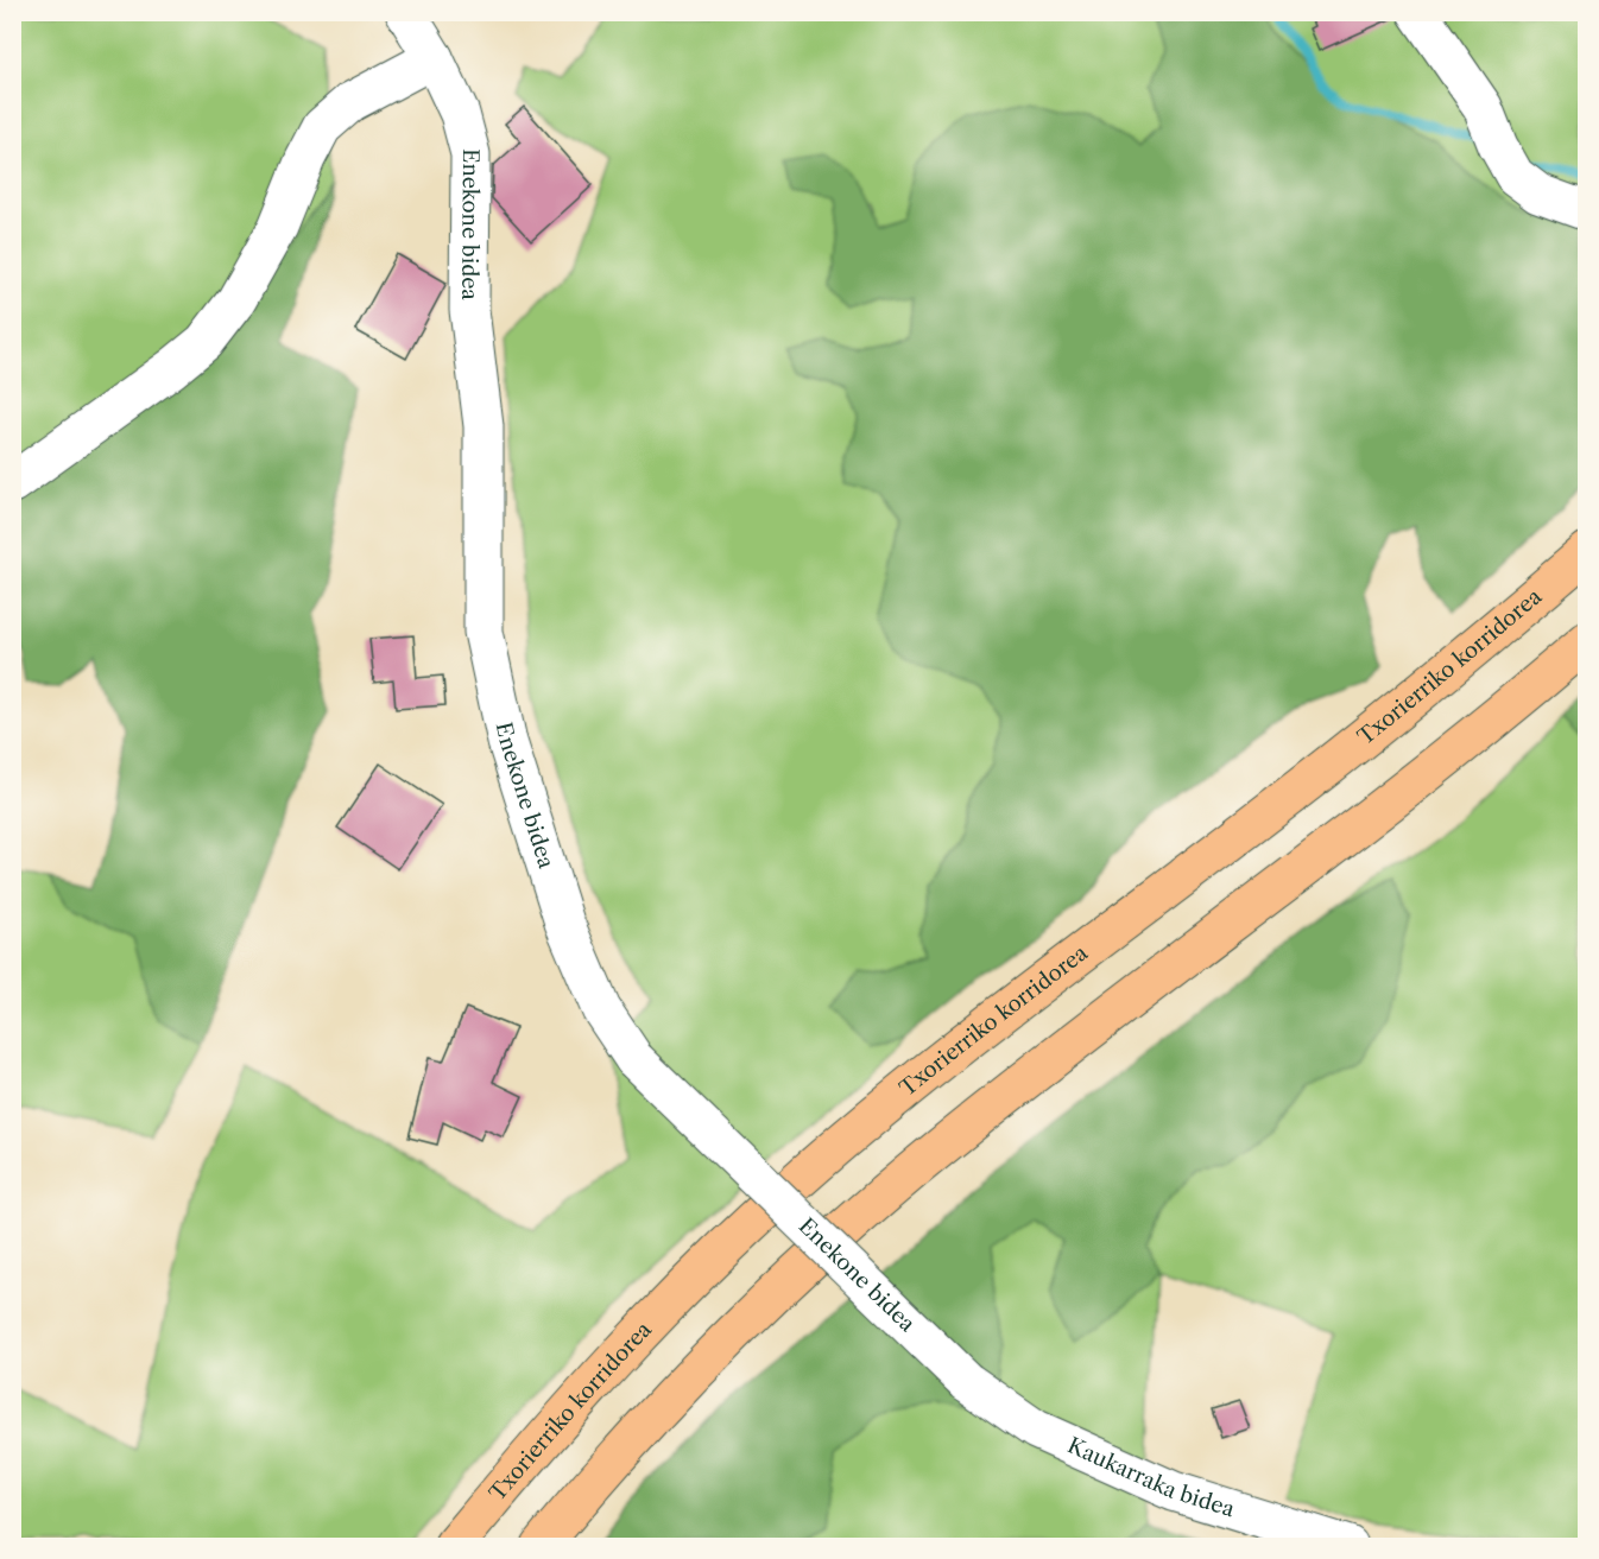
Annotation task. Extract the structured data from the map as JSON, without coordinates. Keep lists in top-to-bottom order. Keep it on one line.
{"streets":{"highway":["Txorierriko korridorea"],"street":["Enekone bidea","Kaukarraka bidea"]},"crossings":[["Enekone bidea","Kaukarraka bidea"]]}
